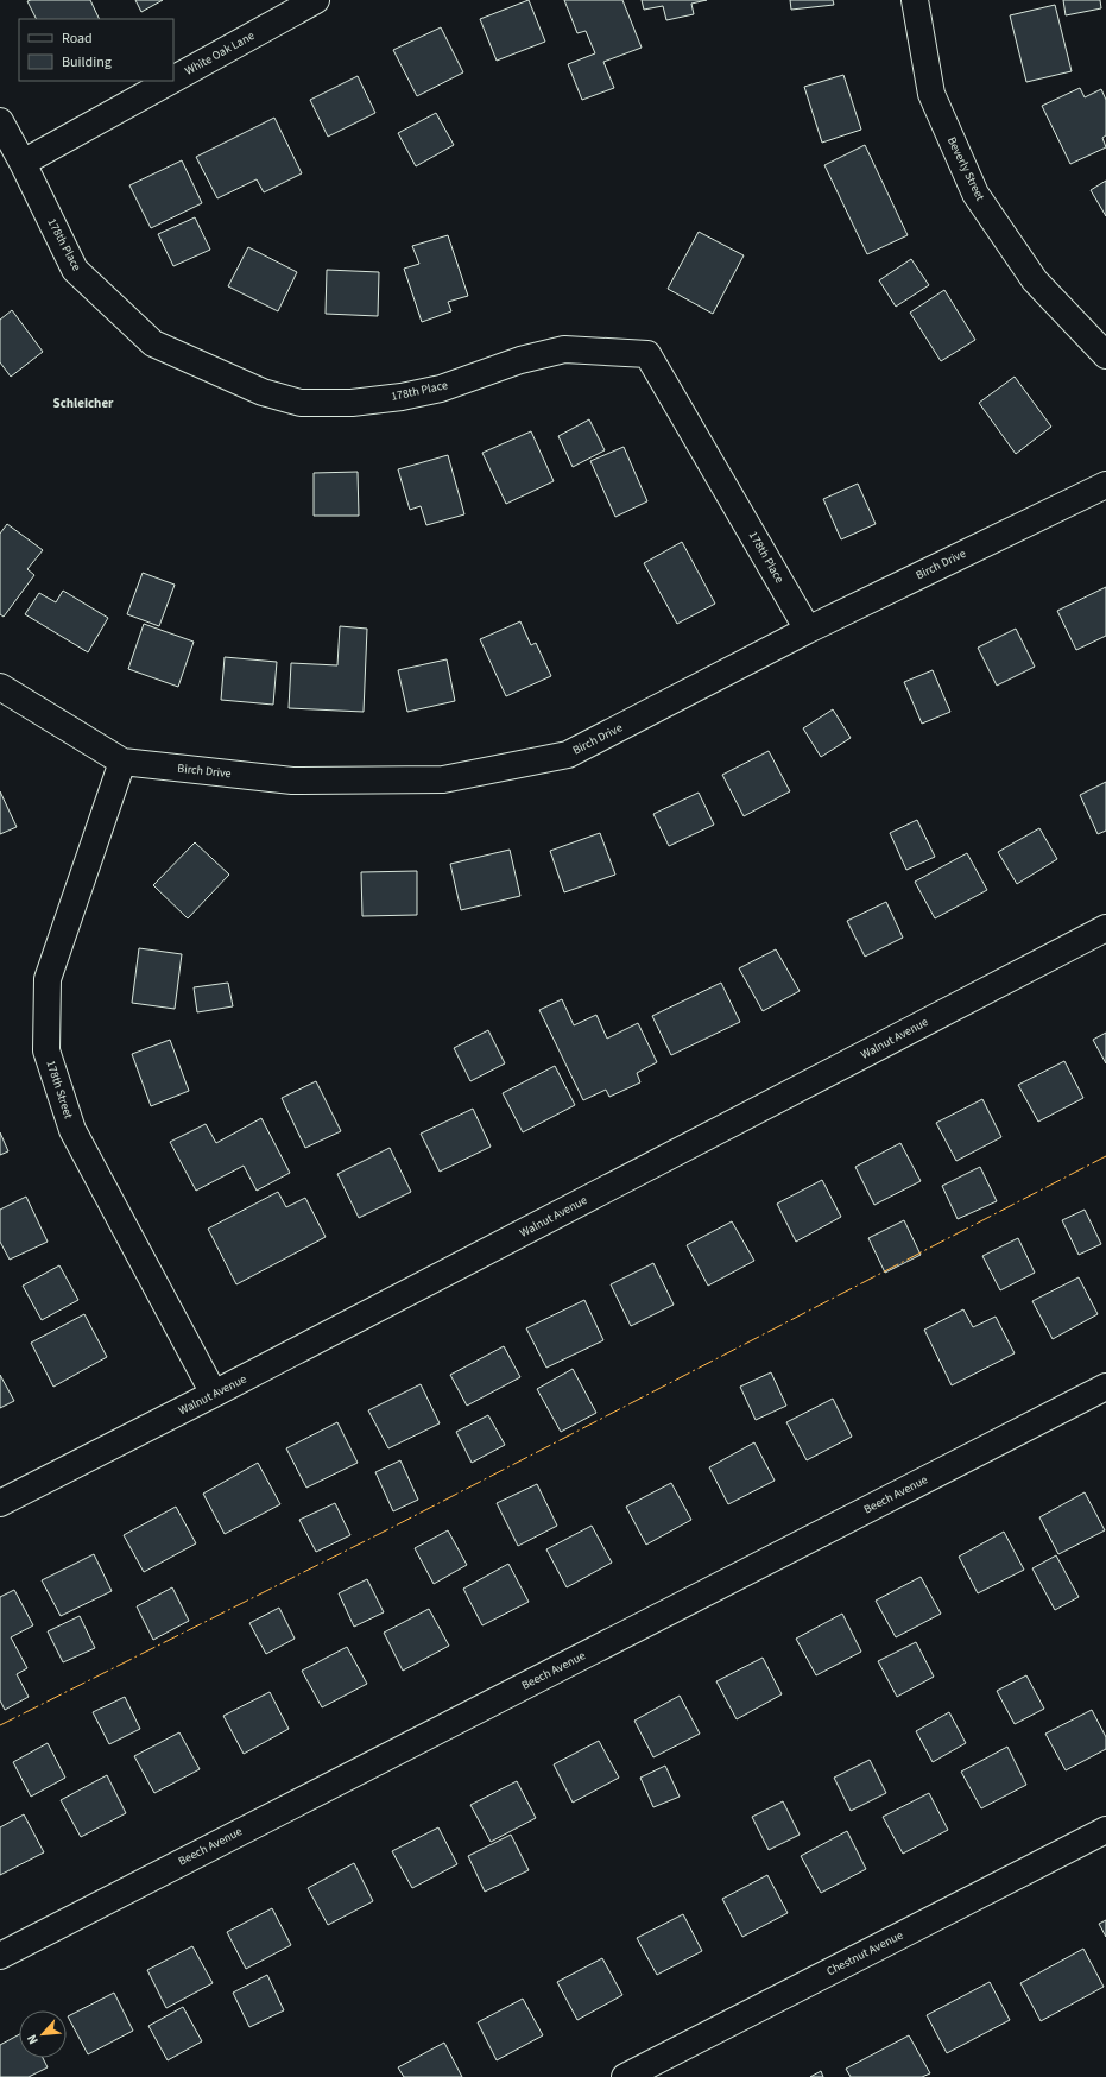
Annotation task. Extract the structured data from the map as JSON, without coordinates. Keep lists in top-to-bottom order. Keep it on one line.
{"streets":{"street":["White Oak Lane","Beverly Street","178th Place","Birch Drive","Walnut Avenue","178th Street","Beech Avenue","Chestnut Avenue"]},"crossings":[["White Oak Lane","178th Place"],["178th Place","Birch Drive"],["Birch Drive","178th Street"],["Walnut Avenue","178th Street"]],"districts":["Schleicher"],"legend":["Road","Building"],"north":"bottom left"}
